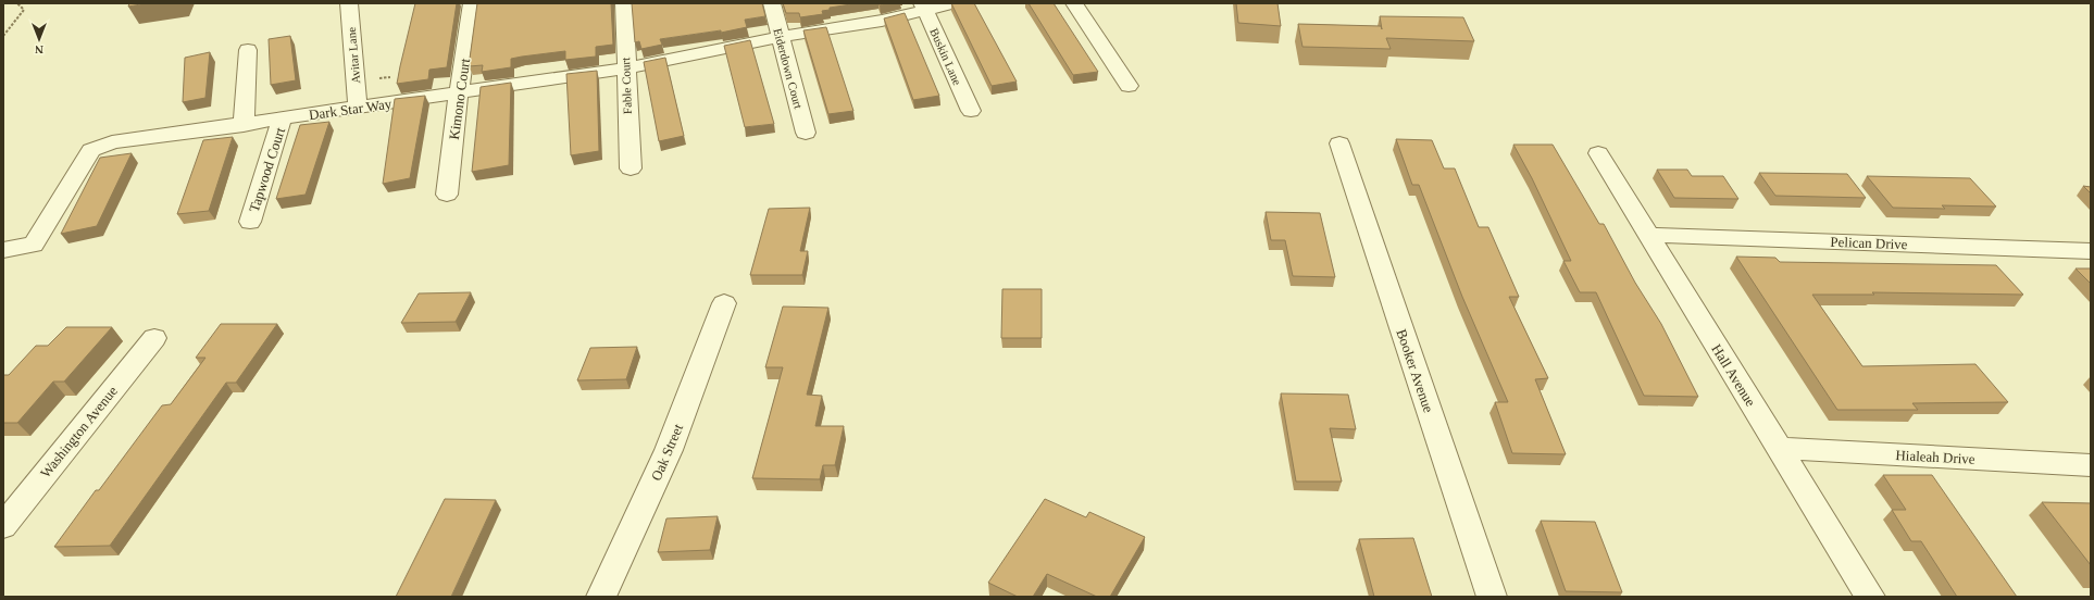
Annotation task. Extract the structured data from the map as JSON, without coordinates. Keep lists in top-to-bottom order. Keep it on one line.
{"streets":{"street":["Avitar Lane","Buskin Lane","Eiderdown Court","Fable Court","Kimono Court","Dark Star Way","Tapwood Court","Pelican Drive","Booker Avenue","Hall Avenue","Washington Avenue","Oak Street","Hialeah Drive"]},"crossings":[["Avitar Lane","Dark Star Way"],["Buskin Lane","Dark Star Way"],["Eiderdown Court","Dark Star Way"],["Fable Court","Dark Star Way"],["Kimono Court","Dark Star Way"],["Dark Star Way","Tapwood Court"],["Pelican Drive","Hall Avenue"],["Hall Avenue","Hialeah Drive"]],"north":"bottom"}
